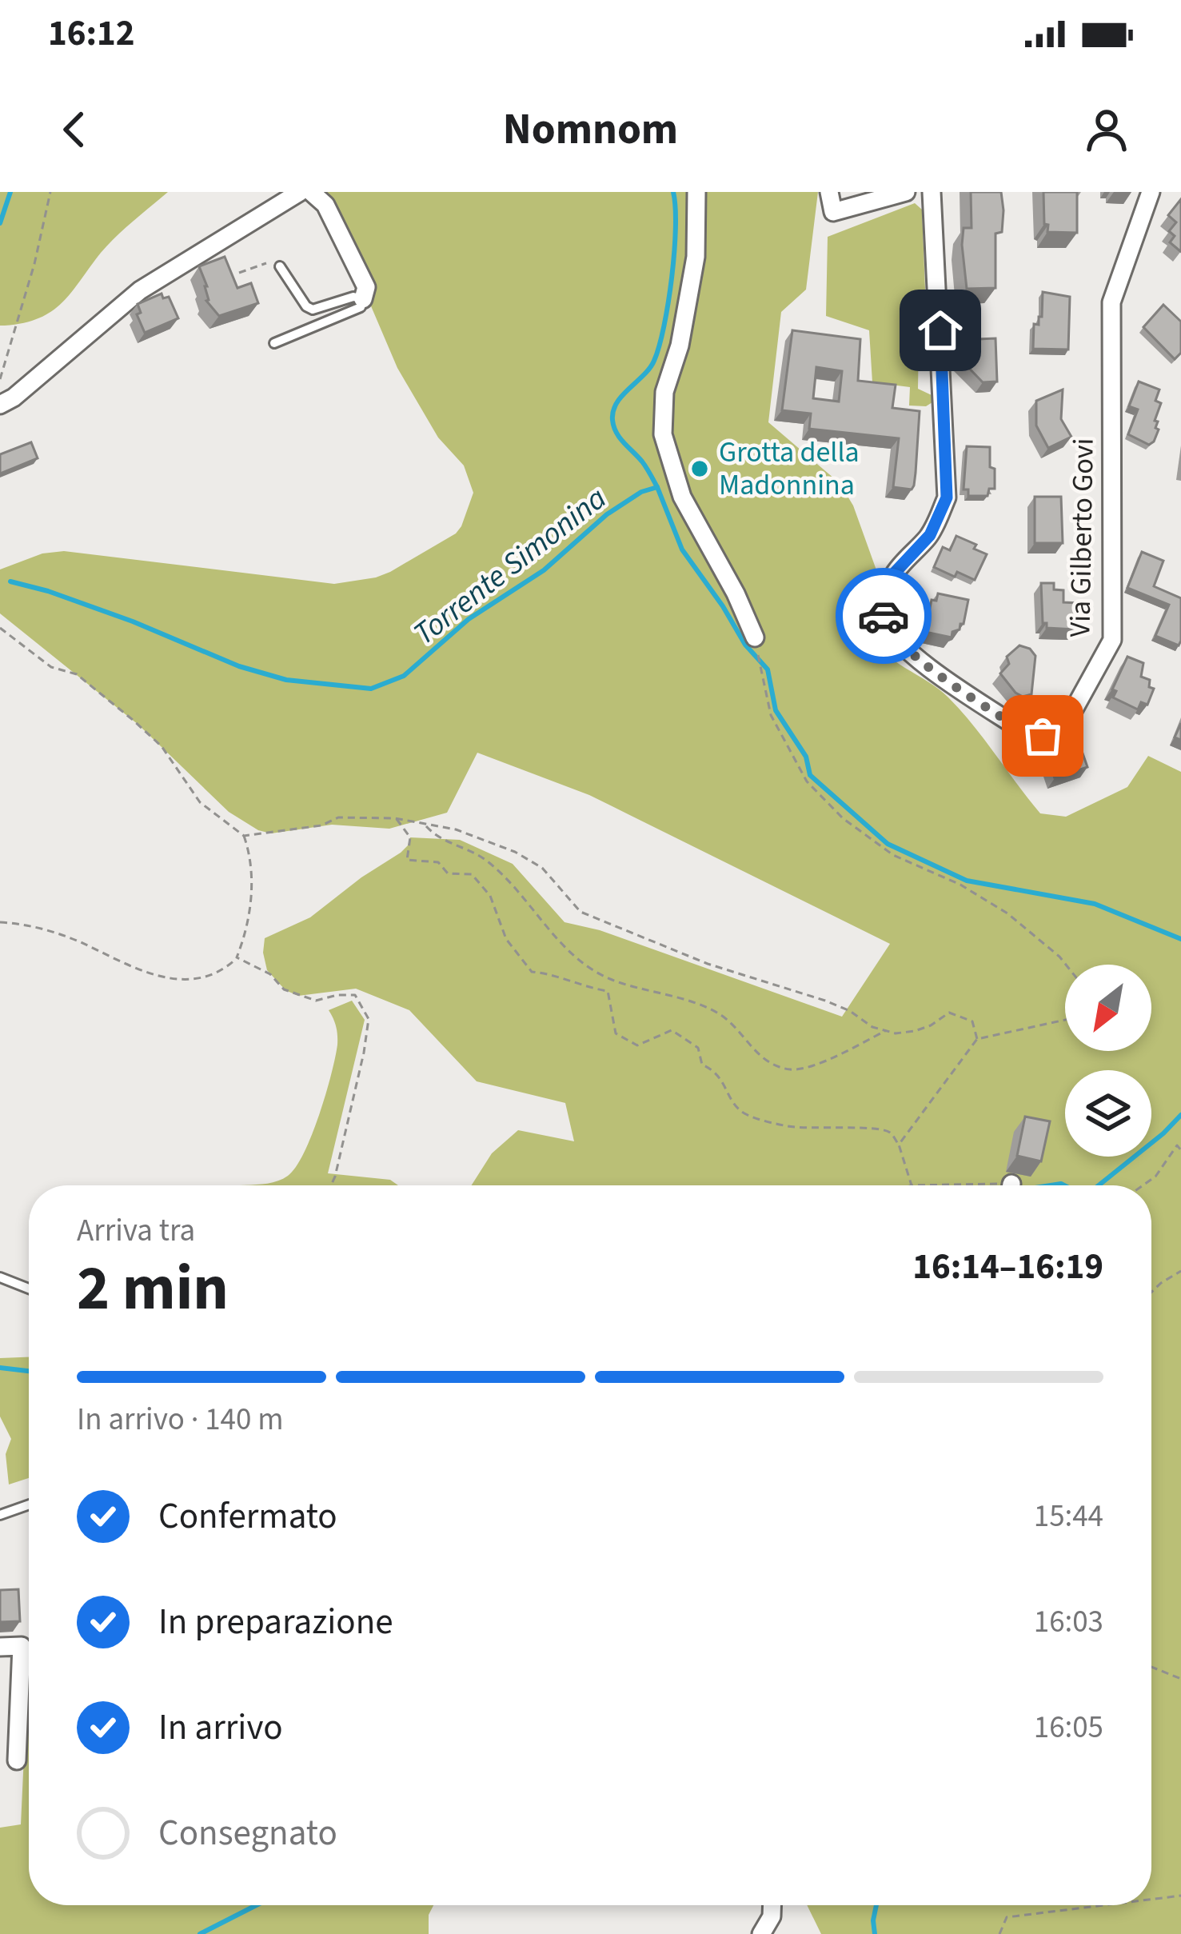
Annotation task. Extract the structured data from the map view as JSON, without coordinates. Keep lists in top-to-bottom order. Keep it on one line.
{"streets":{"street":["Via Gilberto Govi"]},"water":["Torrente Simonina"],"places":["Grotta della Madonnina"],"north":"bottom left","page":{"status":"16:12","header":"Nomnom","heading":["2 min","Arriva tra","16:14–16:19"],"bar":"In arrivo · 140 m","list":[["Confermato","15:44"],["In preparazione","16:03"],["In arrivo","16:05"],"Consegnato"]}}
